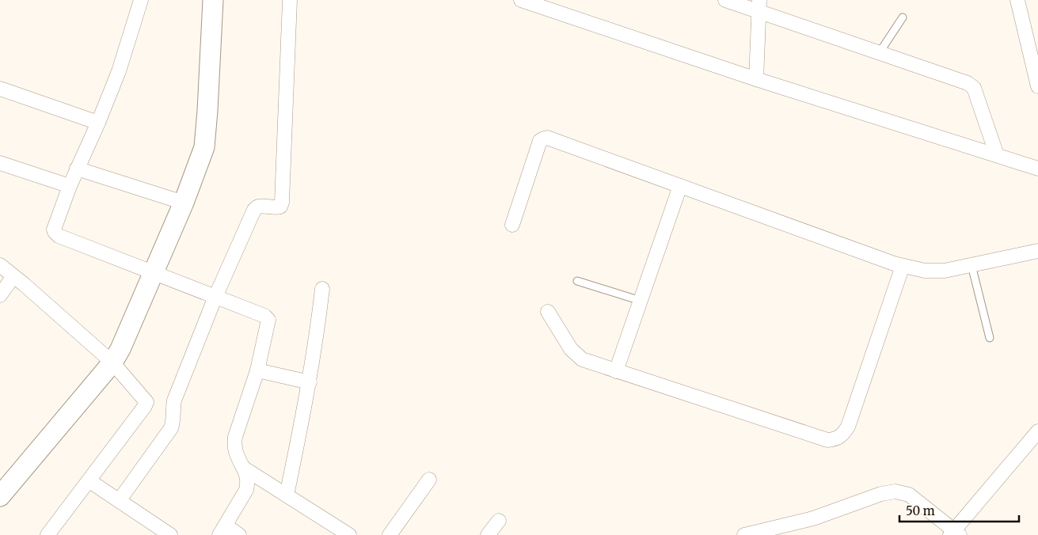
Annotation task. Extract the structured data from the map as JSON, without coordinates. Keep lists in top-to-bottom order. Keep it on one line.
{"scale_bar":"50 m"}
